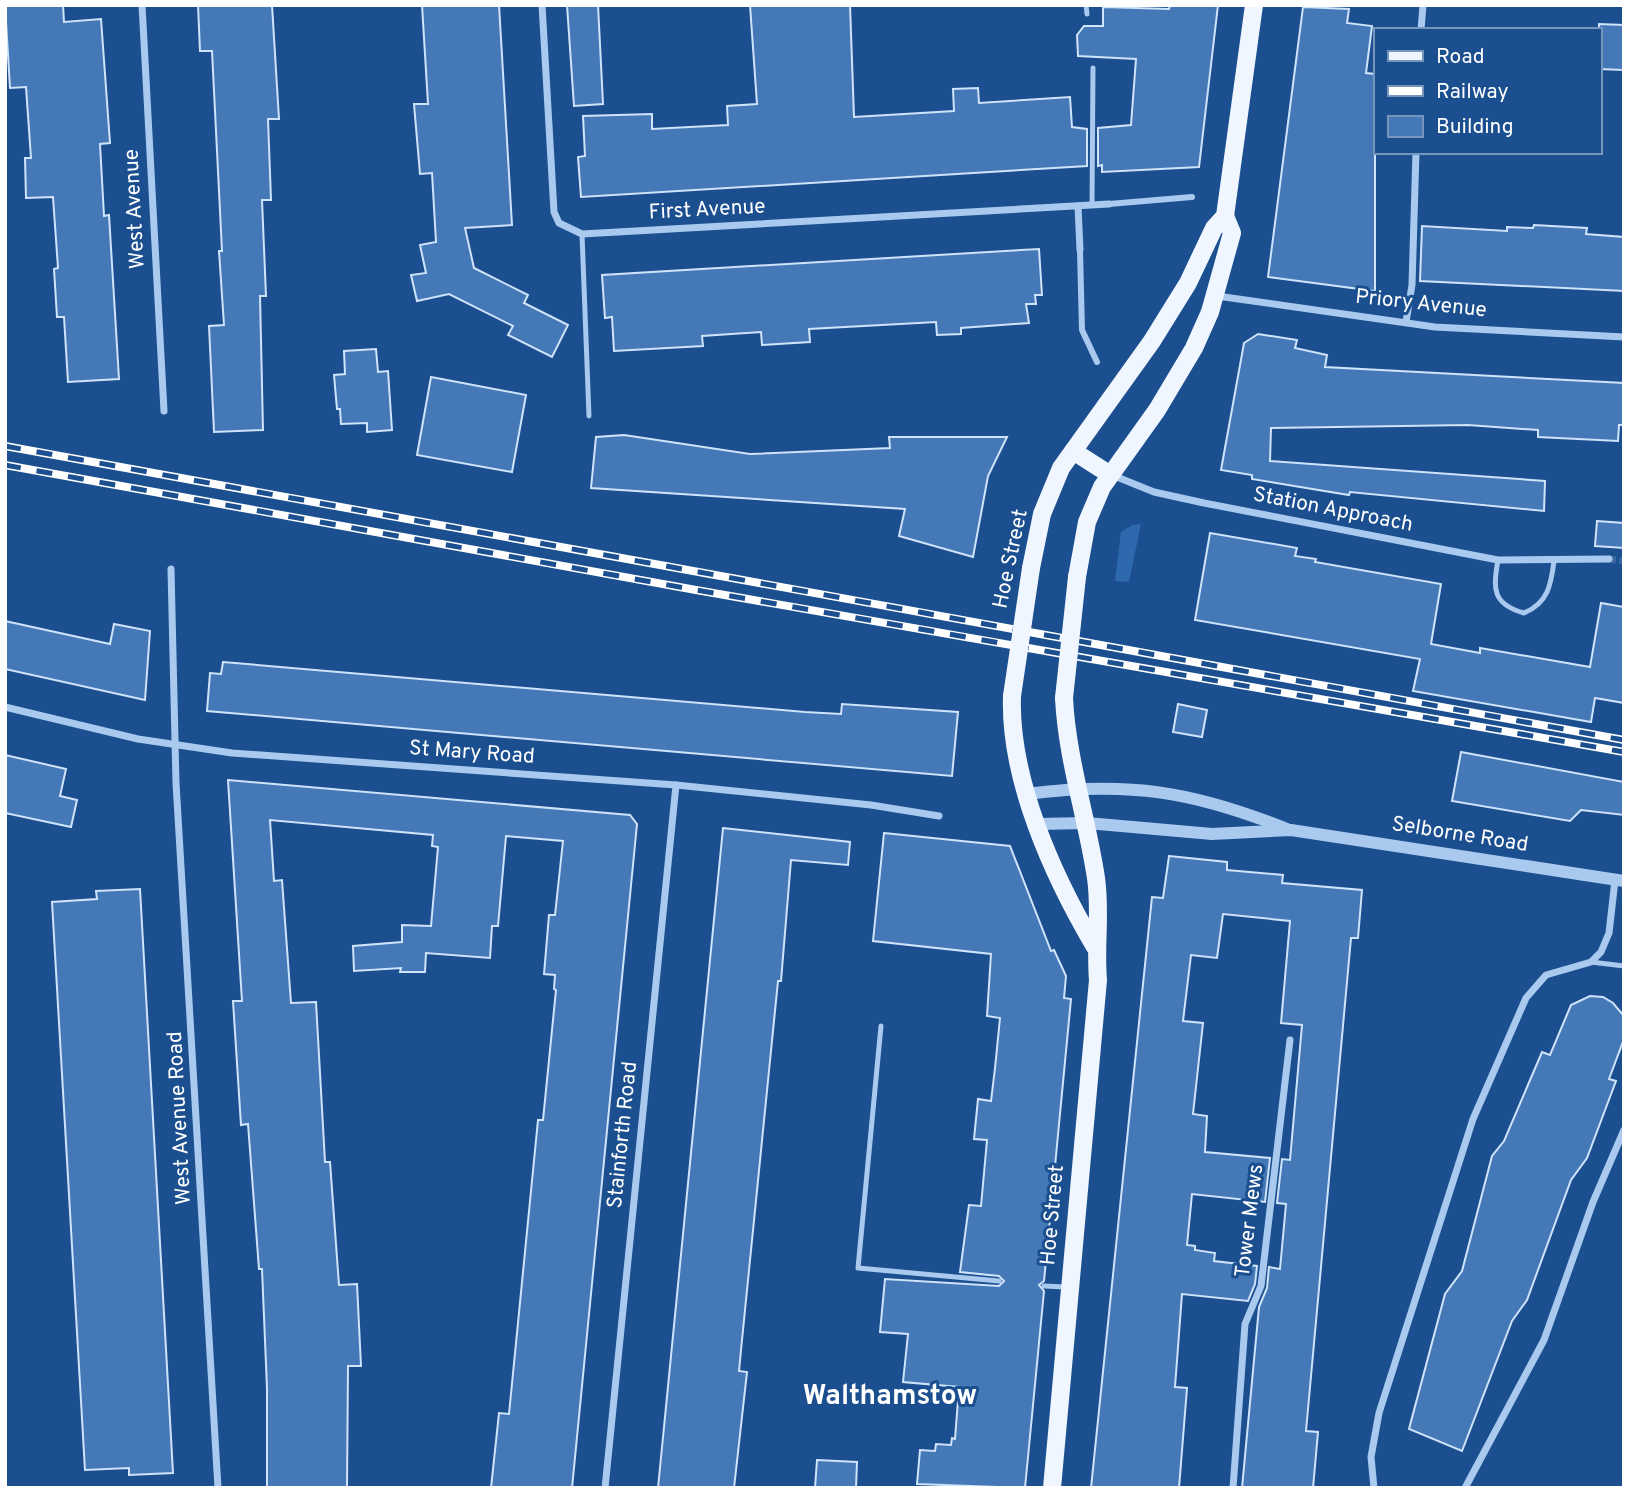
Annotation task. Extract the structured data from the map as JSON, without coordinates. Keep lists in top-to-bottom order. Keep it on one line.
{"streets":{"main road":["Hoe Street"],"street":["West Avenue","First Avenue","Priory Avenue","Station Approach","St Mary Road","Selborne Road","West Avenue Road","Stainforth Road","Tower Mews"]},"crossings":[["Priory Avenue","Hoe Street"],["Station Approach","Hoe Street"],["Hoe Street","Selborne Road"],["St Mary Road","West Avenue Road"],["St Mary Road","Stainforth Road"]],"districts":["Walthamstow"],"legend":["Road","Railway","Building"]}
